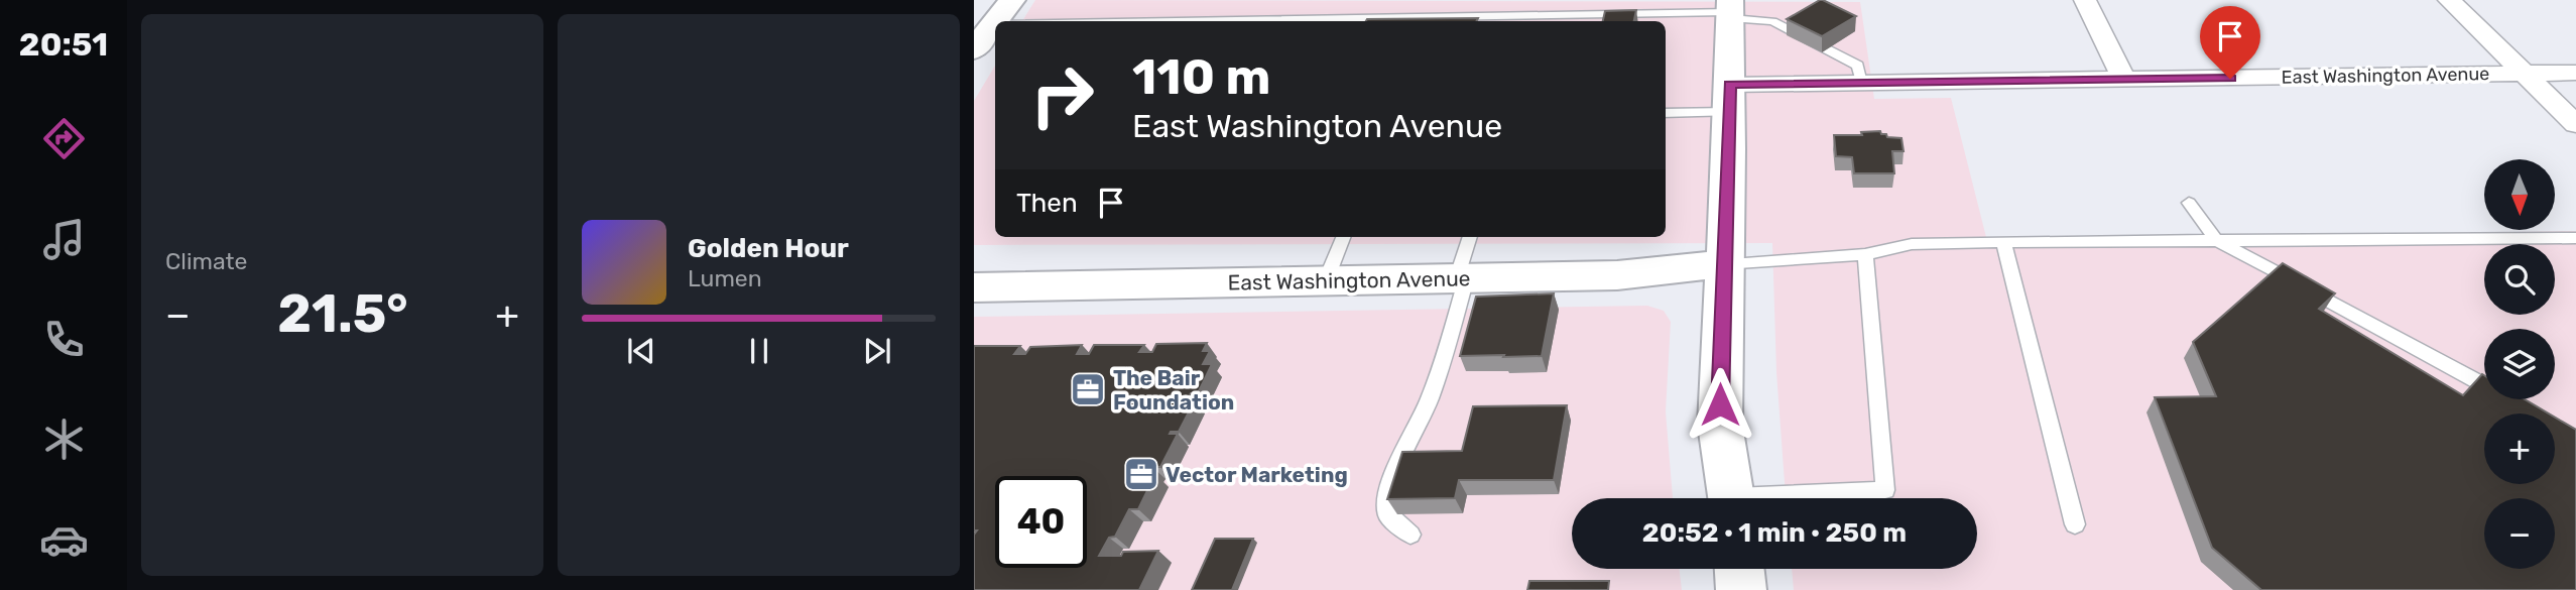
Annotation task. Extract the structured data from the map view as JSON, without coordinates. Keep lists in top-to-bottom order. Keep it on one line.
{"streets":{"street":["East Washington Avenue"]},"places":{"office":["The Bair Foundation","Vector Marketing"]},"north":"bottom","page":{"tabs":"20:51","tile":"Climate","turn":["110 m","East Washington Avenue"],"map_buttons":["+","−"],"then":"Then","song":["Golden Hour","Lumen"],"heat":["−","21.5°","+"],"limit":"40","trip":"20:52 · 1 min · 250 m"}}
